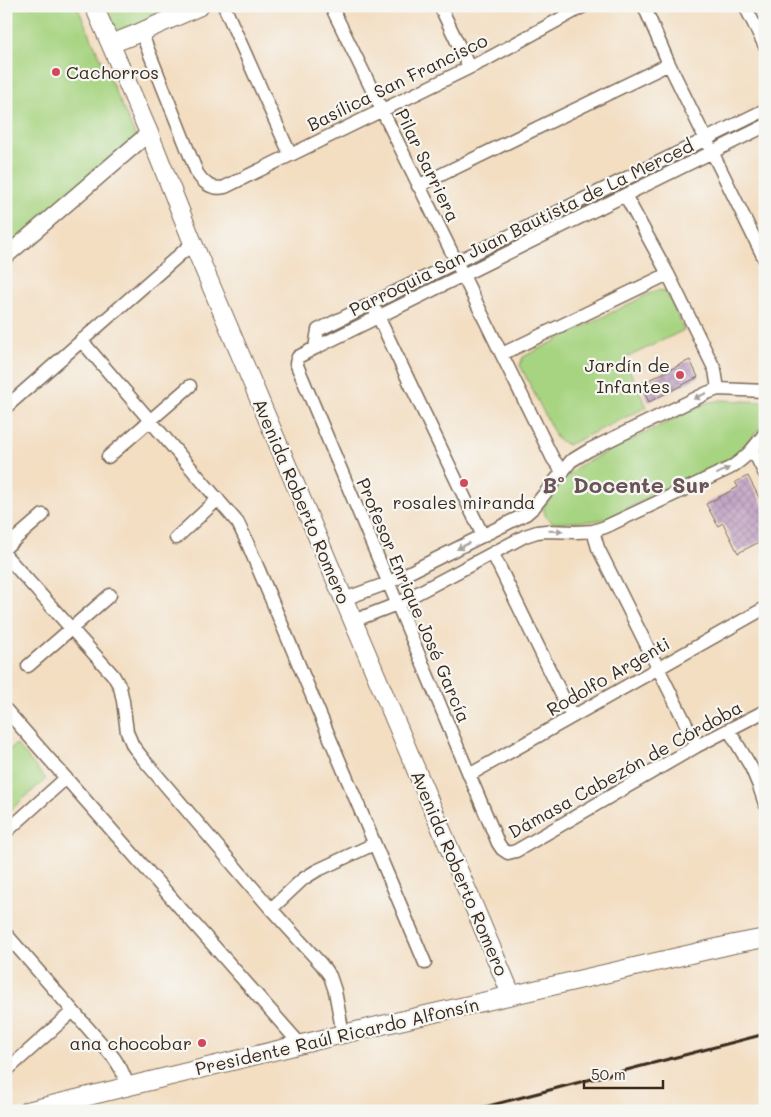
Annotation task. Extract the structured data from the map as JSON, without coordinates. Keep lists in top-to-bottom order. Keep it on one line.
{"streets":{"main road":["Avenida Roberto Romero","Presidente Raúl Ricardo Alfonsín"],"street":["Basílica San Francisco","Pilar Sarriera","Parroquia San Juan Bautista de La Merced","Profesor Enrique José García","Rodolfo Argenti","Dámasa Cabezón de Córdoba"]},"crossings":[["Basílica San Francisco","Pilar Sarriera"],["Pilar Sarriera","Parroquia San Juan Bautista de La Merced"],["Parroquia San Juan Bautista de La Merced","Profesor Enrique José García"],["Avenida Roberto Romero","Presidente Raúl Ricardo Alfonsín"],["Profesor Enrique José García","Rodolfo Argenti"],["Profesor Enrique José García","Dámasa Cabezón de Córdoba"]],"districts":["Bº Docente Sur"],"places":["Cachorros","Jardín de Infantes","rosales miranda","ana chocobar"],"scale_bar":"50 m"}
